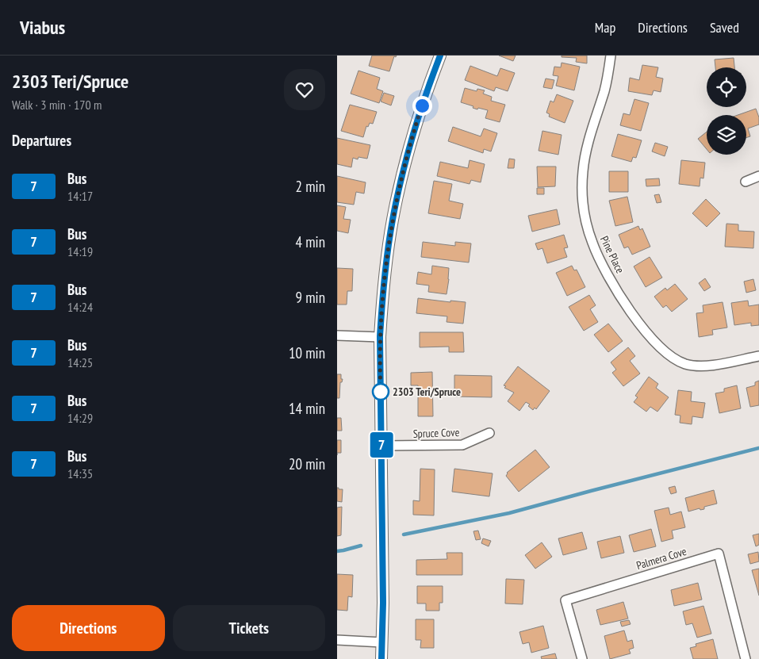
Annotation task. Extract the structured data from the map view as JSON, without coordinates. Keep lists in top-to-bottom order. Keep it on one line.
{"streets":{"street":["Pine Place","Spruce Cove","Palmera Cove"]},"places":["2303 Teri/Spruce"],"lines":["bus line 7"],"page":{"header":"Viabus","nav":["Map","Directions","Saved"],"heading":[["2303 Teri/Spruce","Walk · 3 min · 170 m"],"Departures"],"on_map":"7","list":[{"mark":"7","name":"Bus","note":"14:17","value":"2 min"},{"mark":"7","name":"Bus","note":"14:19","value":"4 min"},{"mark":"7","name":"Bus","note":"14:24","value":"9 min"},{"mark":"7","name":"Bus","note":"14:25","value":"10 min"},{"mark":"7","name":"Bus","note":"14:29","value":"14 min"},{"mark":"7","name":"Bus","note":"14:35","value":"20 min"}],"buttons":["Directions","Tickets"]}}
